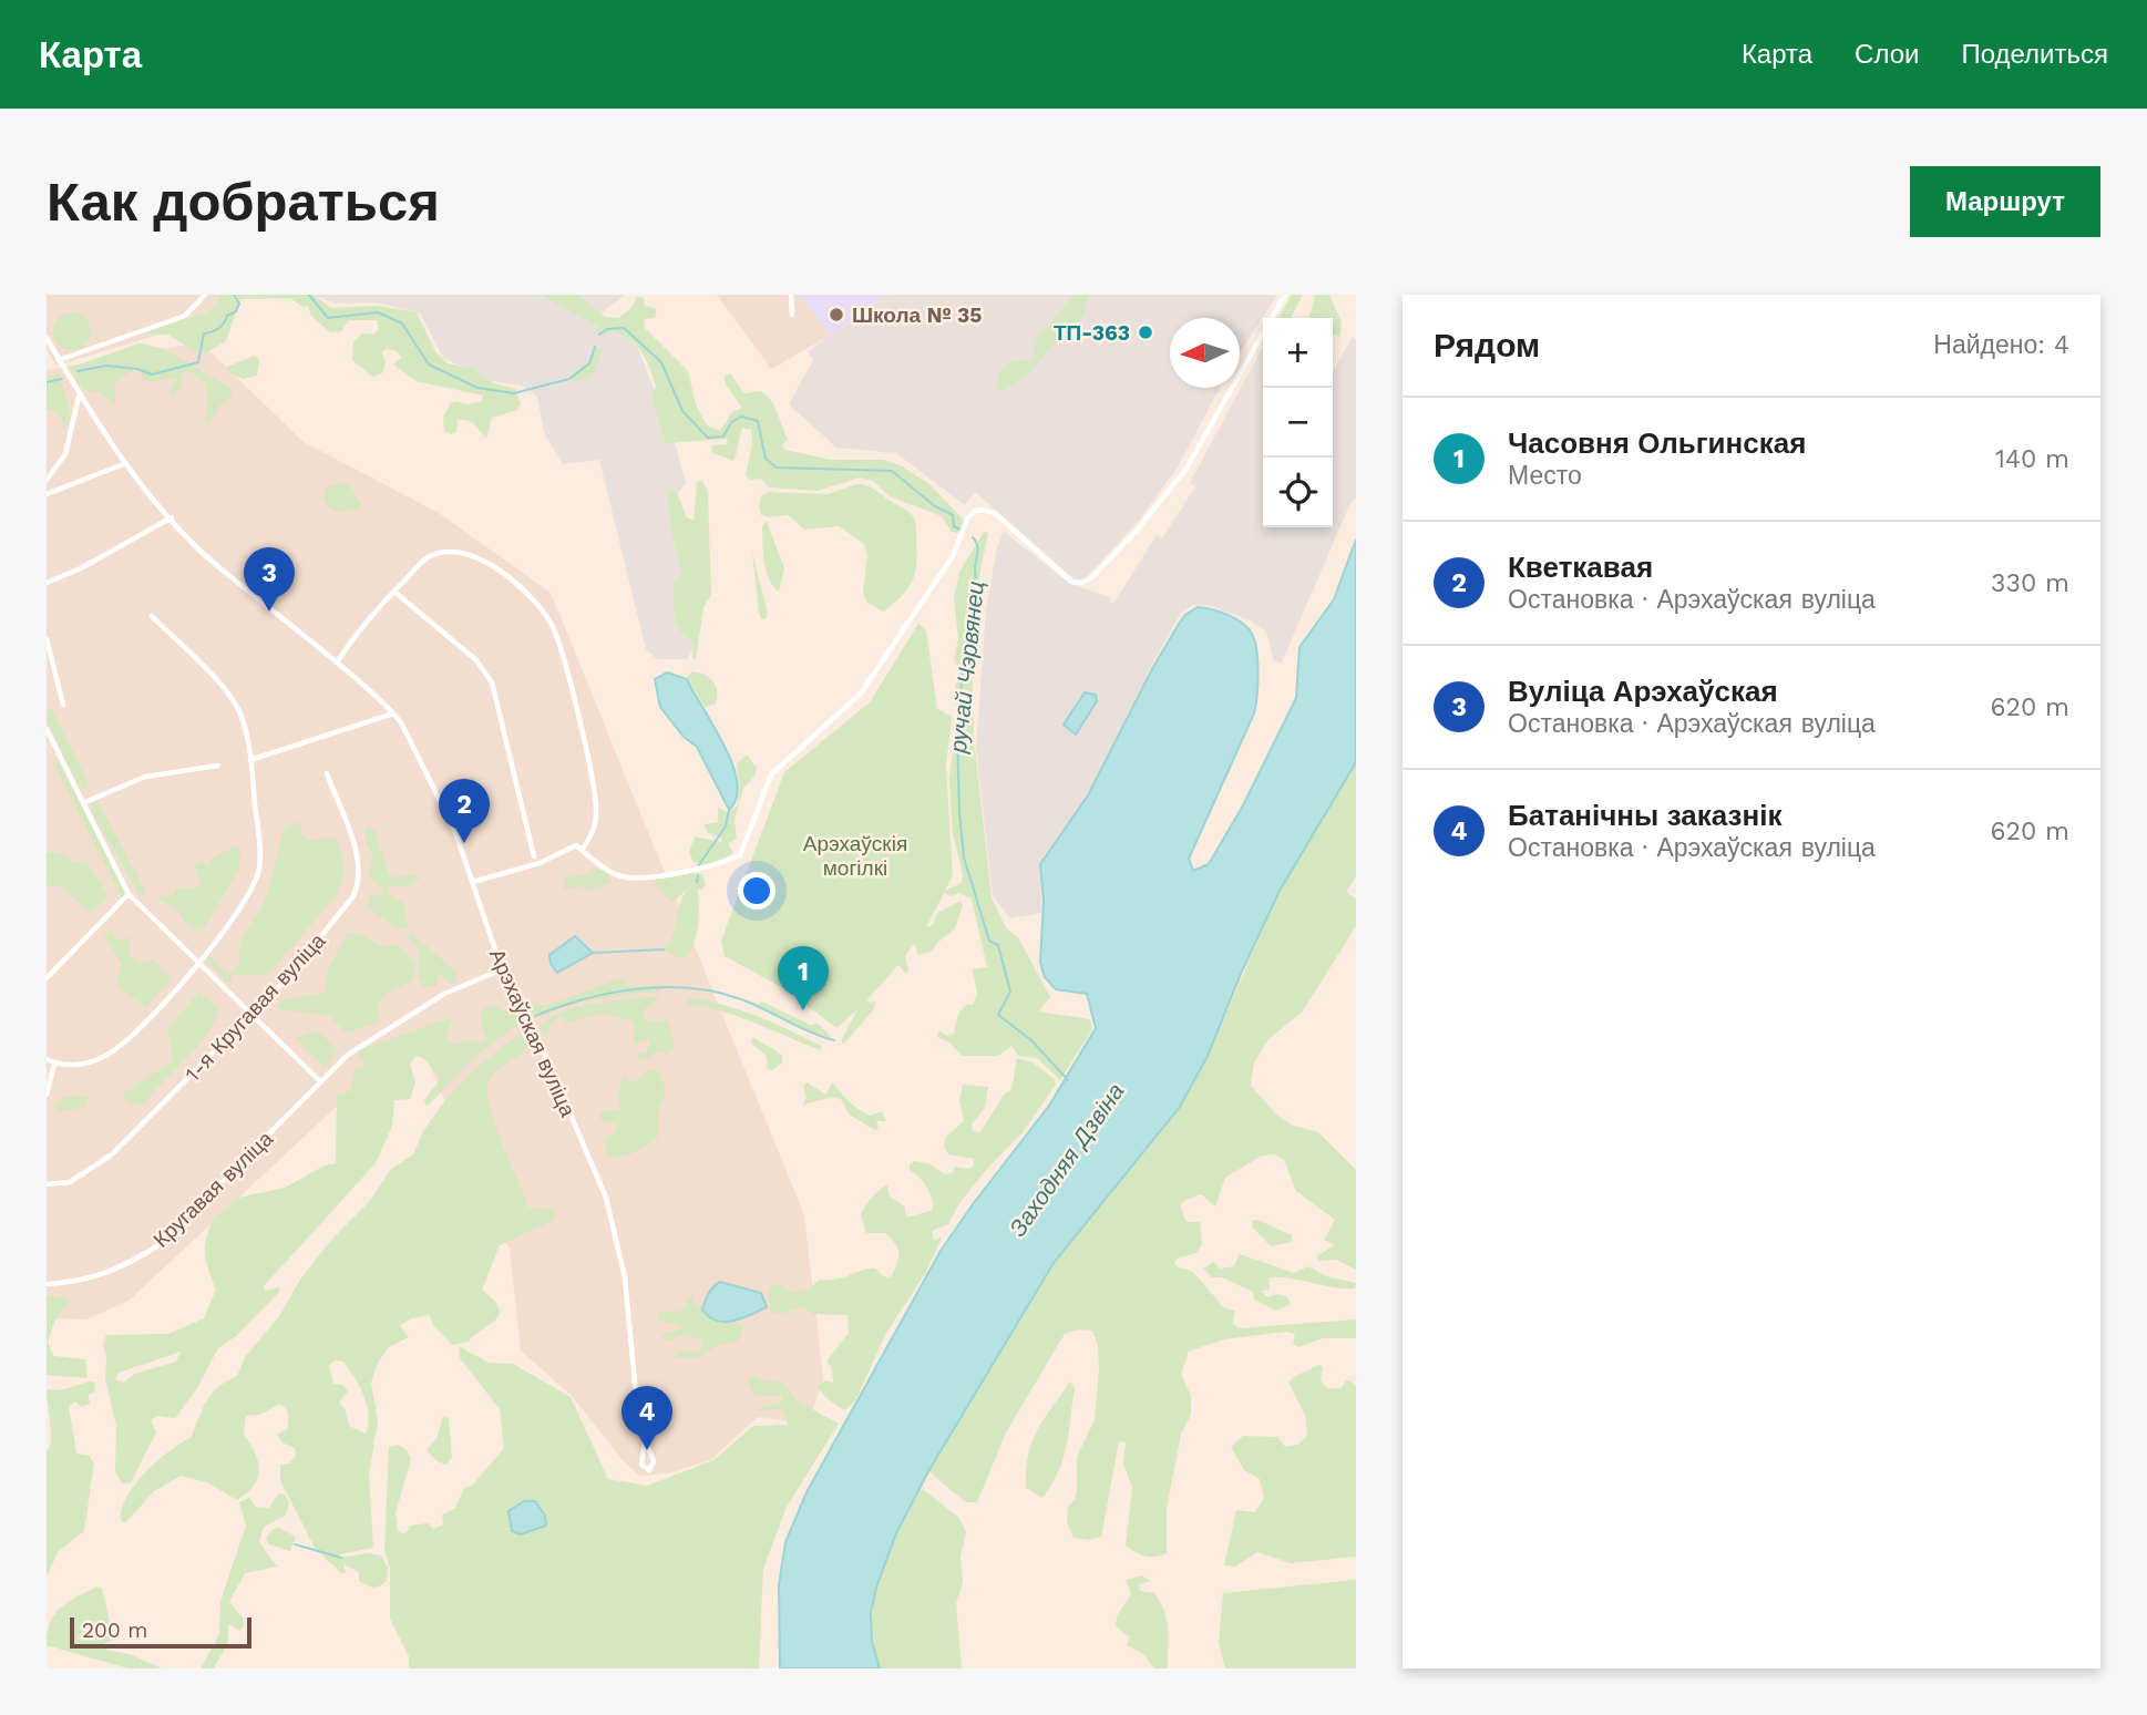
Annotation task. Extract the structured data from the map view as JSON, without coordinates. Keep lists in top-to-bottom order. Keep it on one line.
{"streets":{"street":["1-я Кругавая вуліца","Арэхаўская вуліца","Кругавая вуліца"]},"crossings":[["Арэхаўская вуліца","Кругавая вуліца"]],"water":["ручай Чэрвянец","Заходняя Дзвіна"],"parks":["Арэхаўскія могілкі"],"places":["Школа № 35","ТП-363"],"scale_bar":"200 m","north":"left","page":{"header":"Карта","nav":["Карта","Слои","Поделиться"],"buttons":"Маршрут","title":"Как добраться","heading":["Рядом","Найдено: 4"],"map_buttons":["+","−"],"list":[{"mark":"1","name":"Часовня Ольгинская","note":"Место","value":"140 m"},{"mark":"2","name":"Кветкавая","note":"Остановка · Арэхаўская вуліца","value":"330 m"},{"mark":"3","name":"Вуліца Арэхаўская","note":"Остановка · Арэхаўская вуліца","value":"620 m"},{"mark":"4","name":"Батанічны заказнік","note":"Остановка · Арэхаўская вуліца","value":"620 m"}],"pins":["3","2","1","4"],"scale":"200 m"}}
